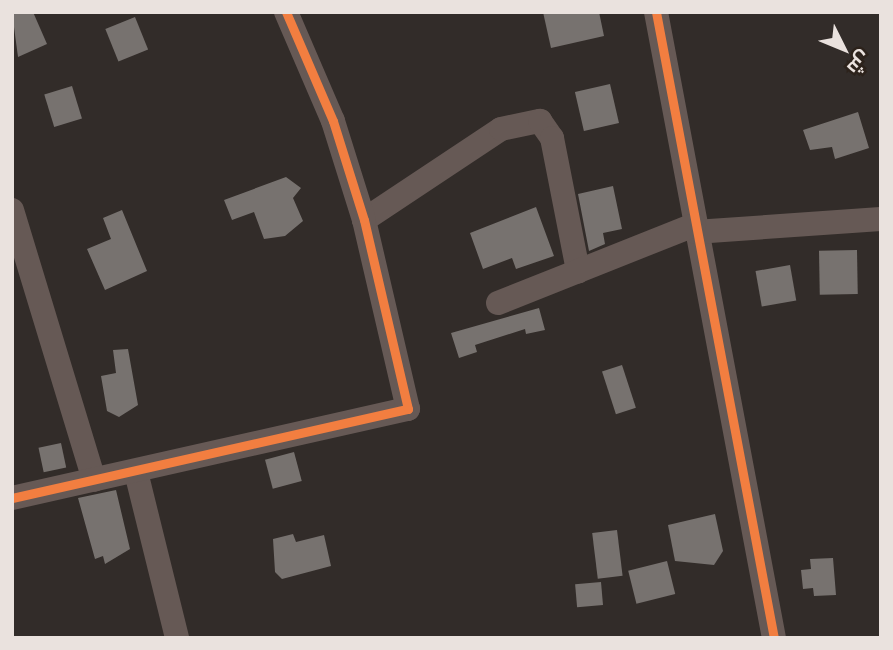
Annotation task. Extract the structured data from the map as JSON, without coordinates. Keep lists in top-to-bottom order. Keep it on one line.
{"north":"bottom right"}
